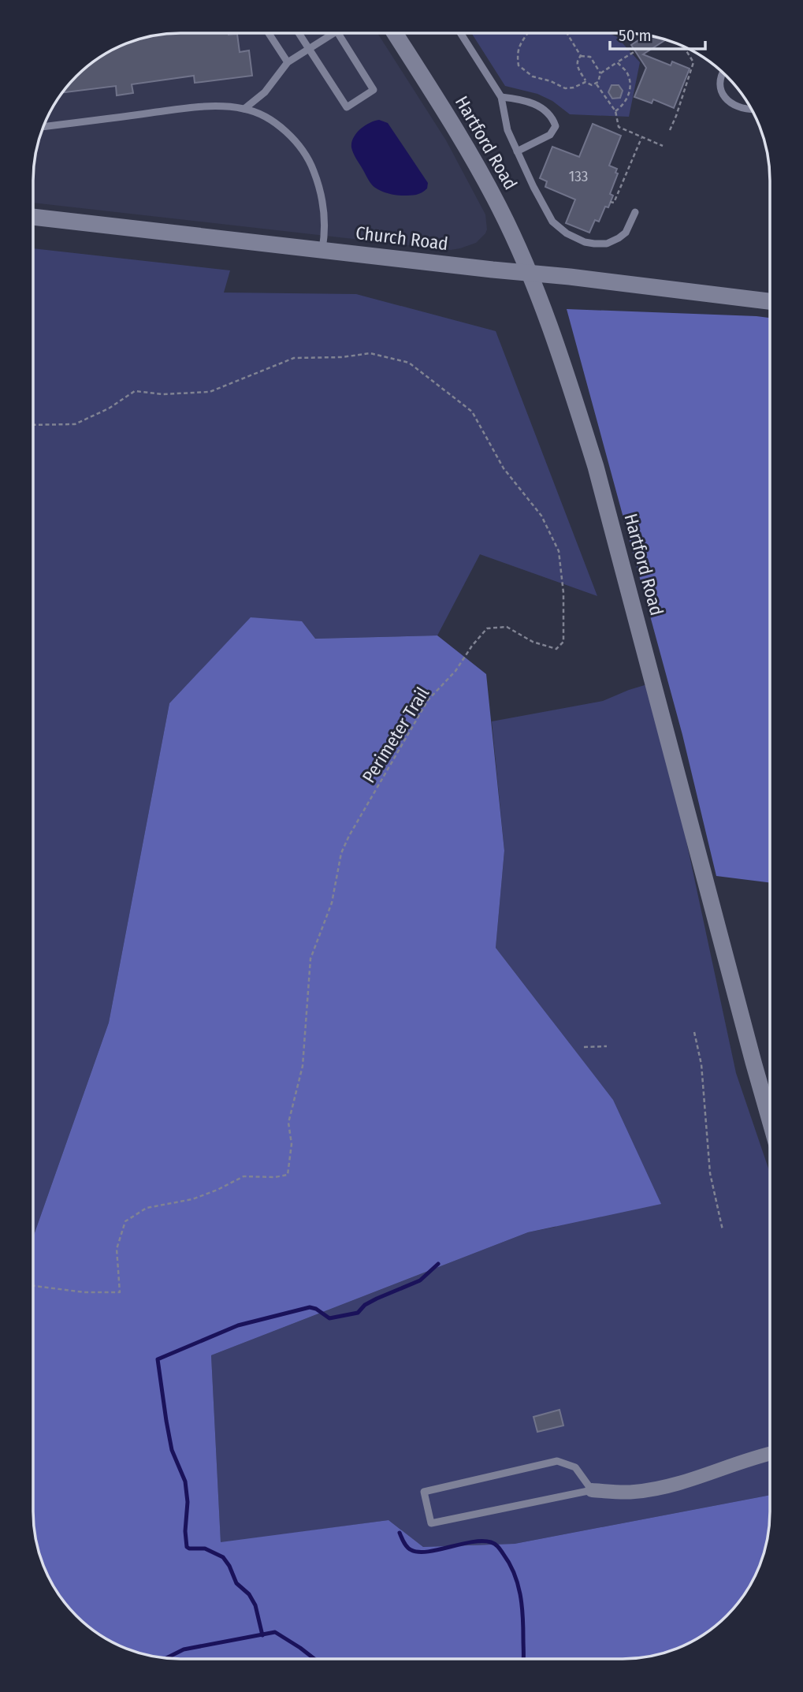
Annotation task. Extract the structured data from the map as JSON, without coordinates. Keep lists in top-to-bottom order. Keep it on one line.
{"streets":{"street":["Hartford Road","Church Road"],"path":["Perimeter Trail"]},"crossings":[["Hartford Road","Church Road"]],"house_numbers":["133"],"scale_bar":"50 m"}
